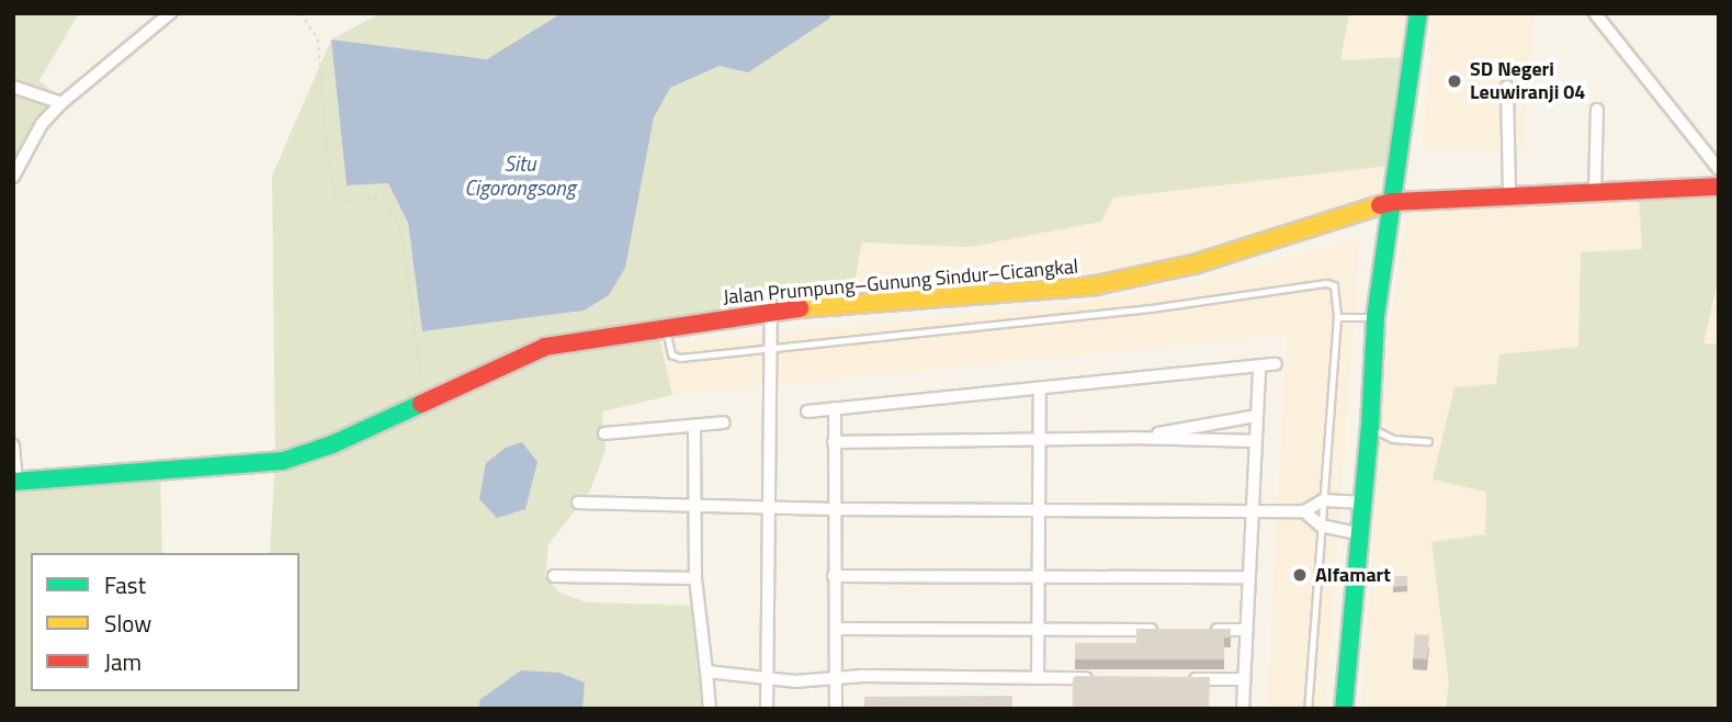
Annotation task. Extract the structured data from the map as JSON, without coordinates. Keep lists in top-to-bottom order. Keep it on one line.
{"streets":{"main road":["Jalan Prumpung–Gunung Sindur–Cicangkal"]},"water":["Situ Cigorongsong"],"places":["SD Negeri Leuwiranji 04","Alfamart"],"legend":["Fast","Slow","Jam"]}
